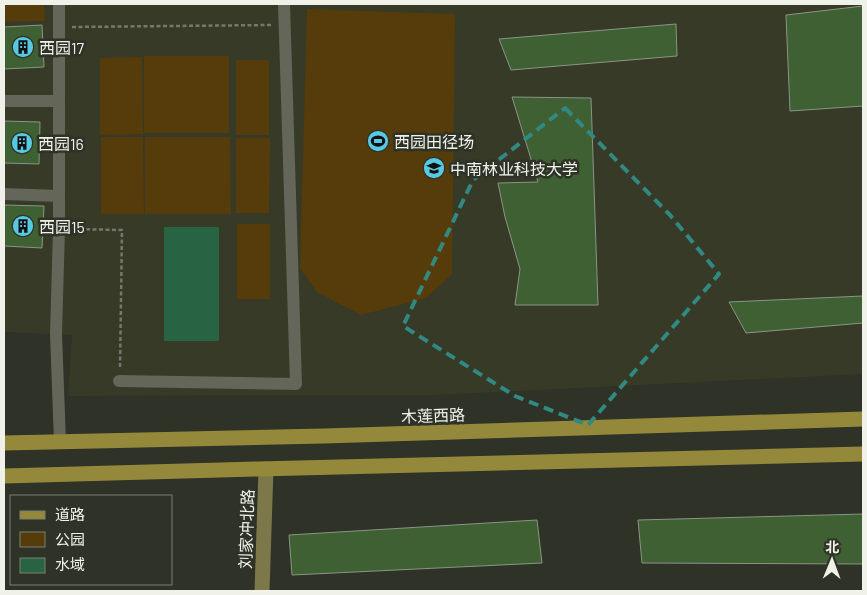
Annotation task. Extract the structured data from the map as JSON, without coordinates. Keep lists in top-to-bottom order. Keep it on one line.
{"streets":{"main road":["木莲西路","刘家冲北路"]},"places":{"building":["西园17","西园16","西园15"],"sports":["西园田径场"],"school or university":["中南林业科技大学"]},"legend":["道路","公园","水域"],"north":"top"}
